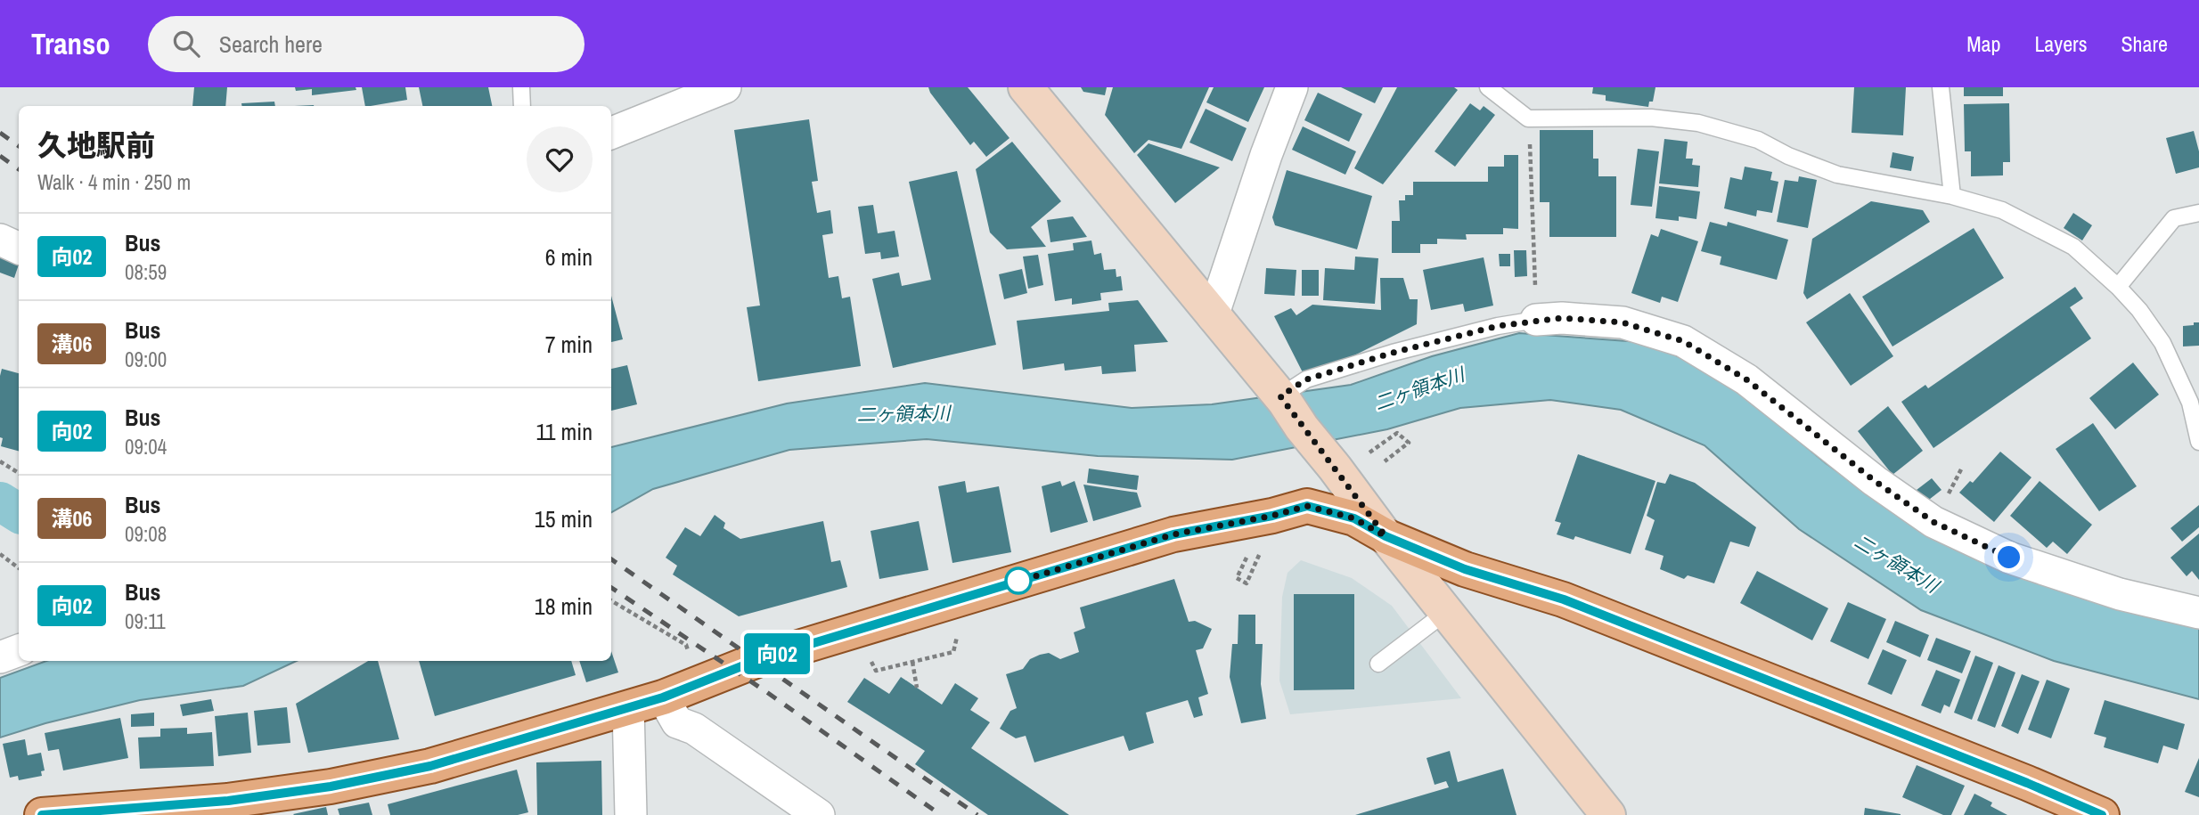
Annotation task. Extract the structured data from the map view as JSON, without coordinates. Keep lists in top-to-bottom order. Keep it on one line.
{"water":["二ヶ領本川"],"lines":["bus line 向02"],"page":{"header":"Transo","search":"Search here","nav":["Map","Layers","Share"],"on_map":"向02","heading":["久地駅前","Walk · 4 min · 250 m"],"list":[{"mark":"向02","name":"Bus","note":"08:59","value":"6 min"},{"mark":"溝06","name":"Bus","note":"09:00","value":"7 min"},{"mark":"向02","name":"Bus","note":"09:04","value":"11 min"},{"mark":"溝06","name":"Bus","note":"09:08","value":"15 min"},{"mark":"向02","name":"Bus","note":"09:11","value":"18 min"}]}}
